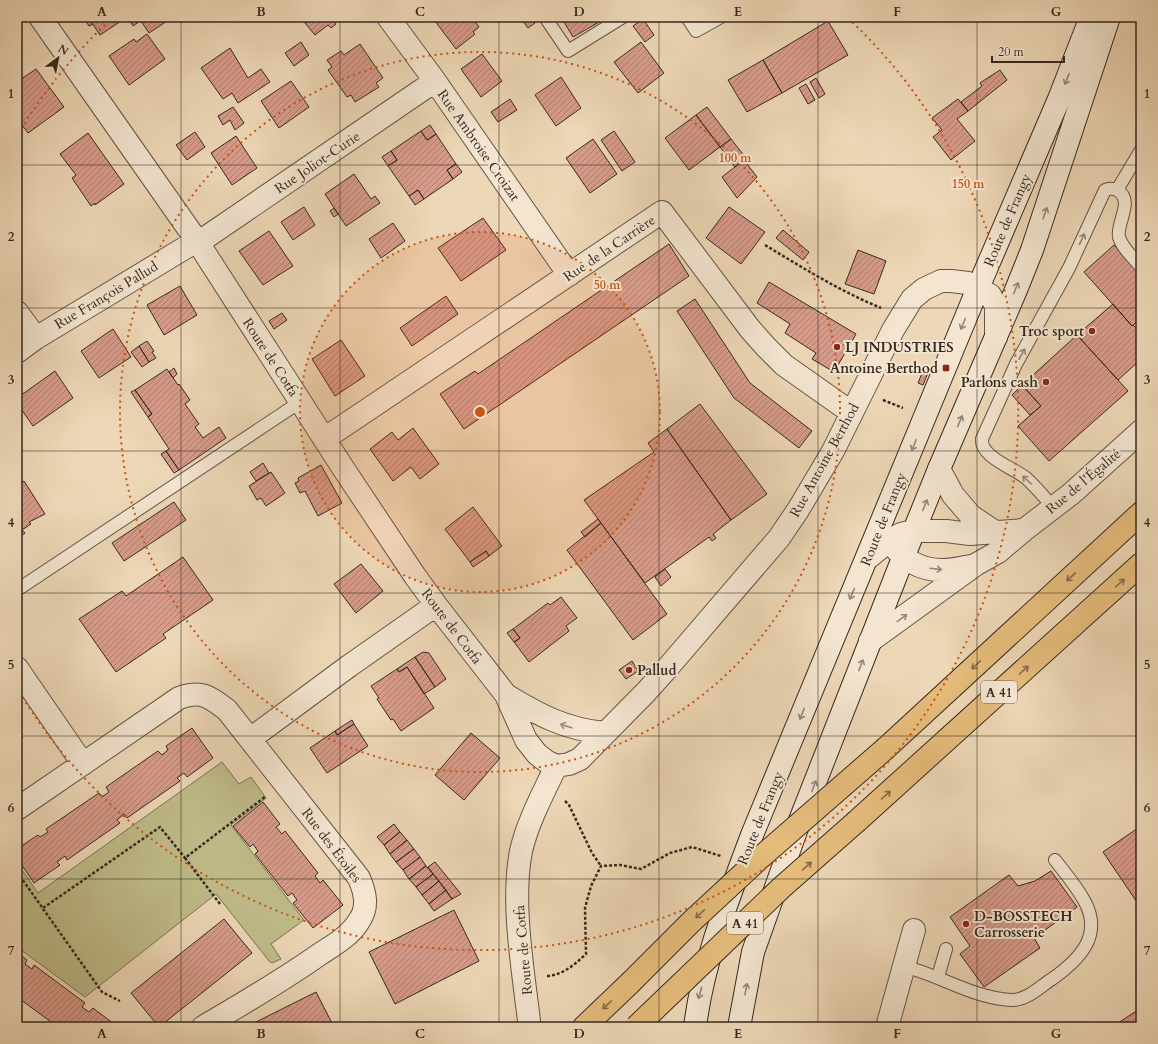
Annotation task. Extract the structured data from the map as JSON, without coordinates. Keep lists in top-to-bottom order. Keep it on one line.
{"streets":{"highway":["A 41"],"street":["Rue Ambroise Croizat","Rue Joliot-Curie","Route de Frangy","Rue de la Carrière","Rue François Pallud","Route de Cotfa","Rue Antoine Berthod","Rue de l'Égalité","Rue des Étoiles"]},"crossings":[["Rue Ambroise Croizat","Rue Joliot-Curie"],["Rue Ambroise Croizat","Rue de la Carrière"],["Rue Joliot-Curie","Rue François Pallud"],["Rue Joliot-Curie","Route de Cotfa"],["Route de Frangy","Rue Antoine Berthod"],["Route de Frangy","Rue de l'Égalité"],["Rue de la Carrière","Route de Cotfa"],["Rue de la Carrière","Rue Antoine Berthod"],["Rue François Pallud","Route de Cotfa"],["Route de Cotfa","Rue Antoine Berthod"]],"places":{"other":["Troc sport","LJ INDUSTRIES","Parlons cash","Pallud","D-BOSSTECH Carrosserie"],"transit":["Antoine Berthod"]},"scale_bar":"20 m","north":"top right","grid":{"columns":["A","B","C","D","E","F","G"],"rows":["1","2","3","4","5","6","7"]},"rings":["100 m","150 m","50 m"]}
